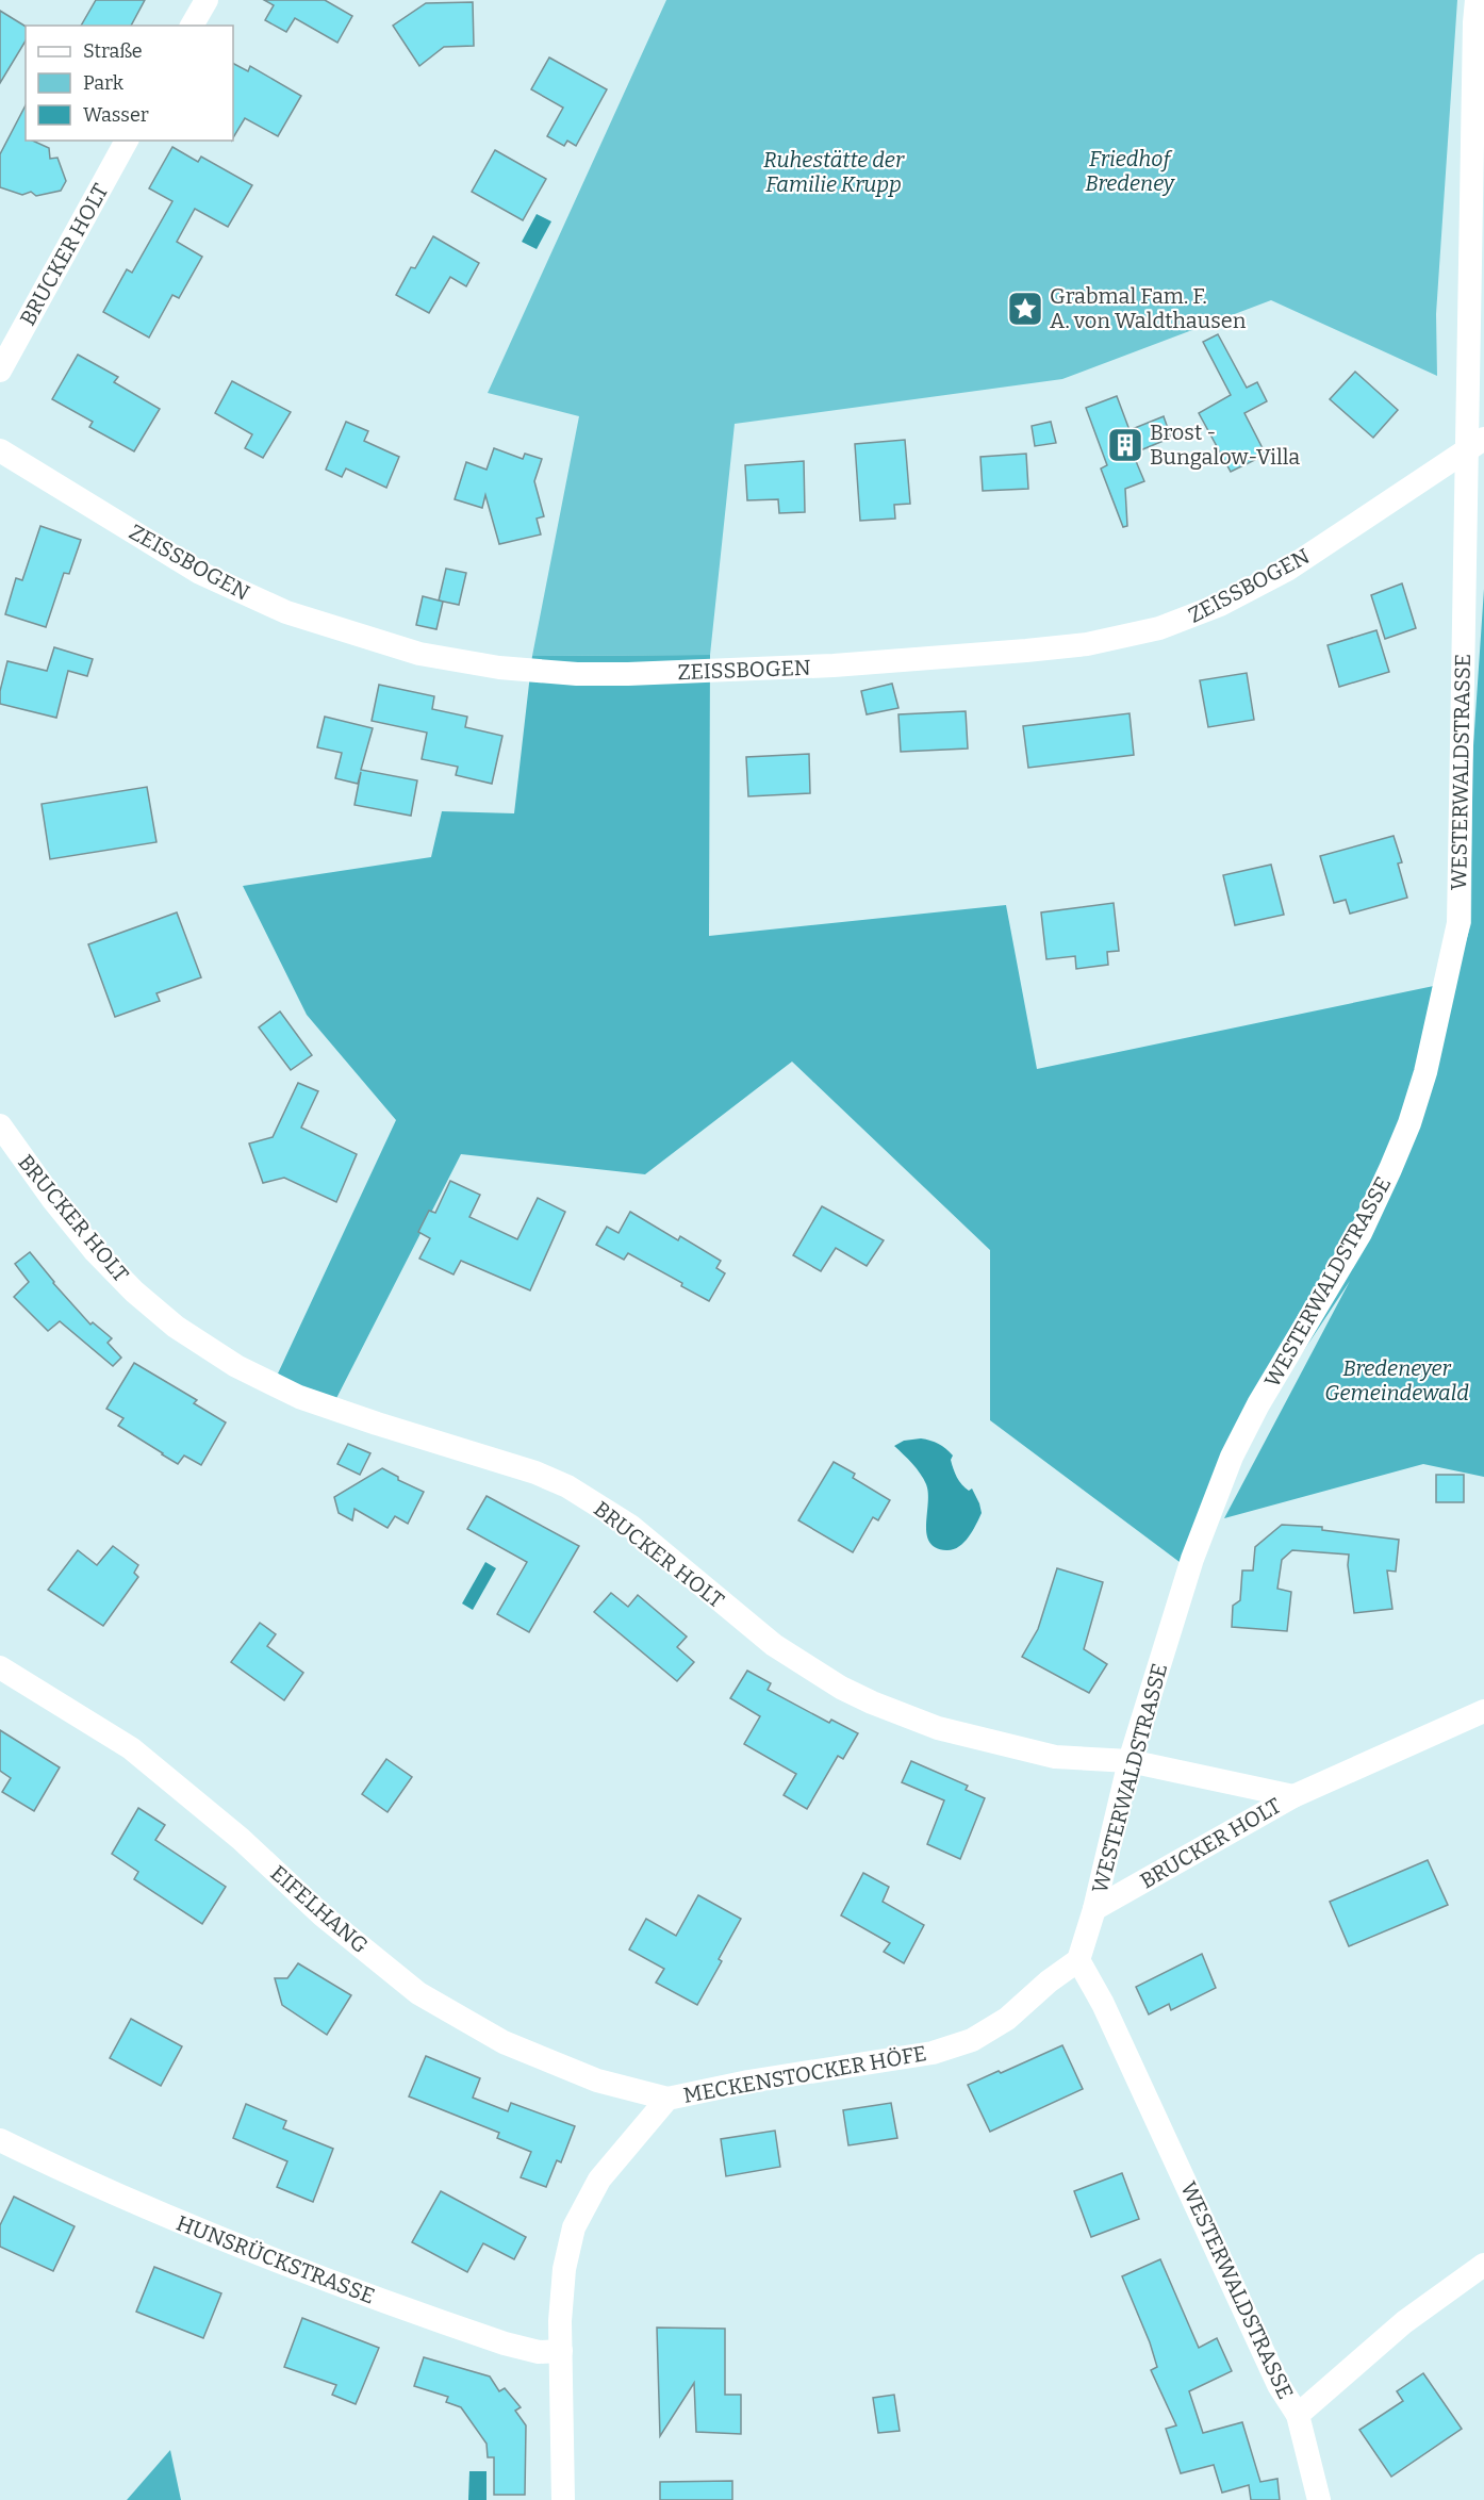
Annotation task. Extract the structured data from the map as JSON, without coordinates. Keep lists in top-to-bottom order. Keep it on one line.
{"streets":{"street":["BRUCKER HOLT","ZEISSBOGEN","WESTERWALDSTRASSE","EIFELHANG","MECKENSTOCKER HÖFE","HUNSRÜCKSTRASSE"]},"crossings":[["BRUCKER HOLT","WESTERWALDSTRASSE"],["ZEISSBOGEN","WESTERWALDSTRASSE"],["WESTERWALDSTRASSE","MECKENSTOCKER HÖFE"],["EIFELHANG","MECKENSTOCKER HÖFE"],["MECKENSTOCKER HÖFE","HUNSRÜCKSTRASSE"]],"parks":["Friedhof Bredeney","Ruhestätte der Familie Krupp","Bredeneyer Gemeindewald"],"places":{"place":["Grabmal Fam. F. A. von Waldthausen"],"building":["Brost - Bungalow-Villa"]},"legend":["Straße","Park","Wasser"]}
